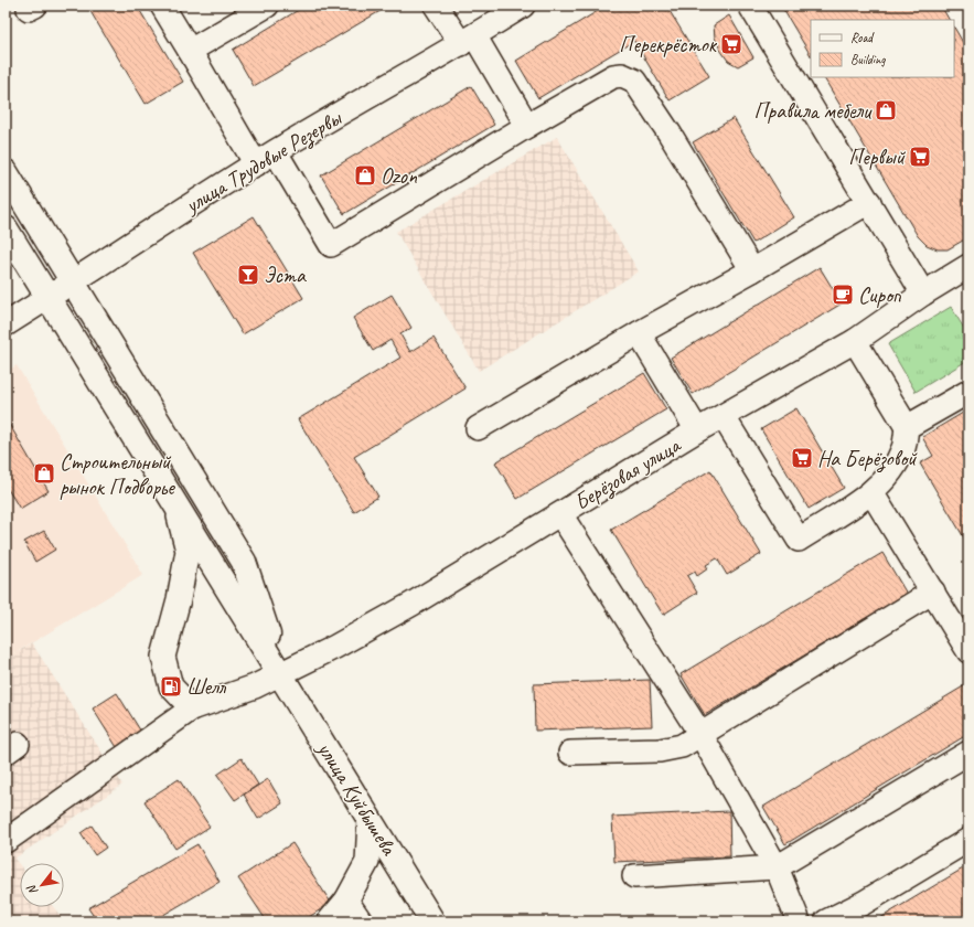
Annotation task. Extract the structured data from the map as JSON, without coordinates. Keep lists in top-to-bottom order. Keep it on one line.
{"streets":{"main road":["улица Куйбышева"],"street":["улица Трудовые Резервы","Берёзовая улица"]},"crossings":[["Берёзовая улица","улица Куйбышева"]],"places":{"supermarket":["Перекрёсток","Первый","На Берёзовой"],"shop":["Правила мебели","Ozon","Строительный рынок Подворье"],"bar":["Эста"],"cafe":["Сироп"],"fuel station":["Шелл"]},"legend":["Road","Building"],"north":"bottom left"}
